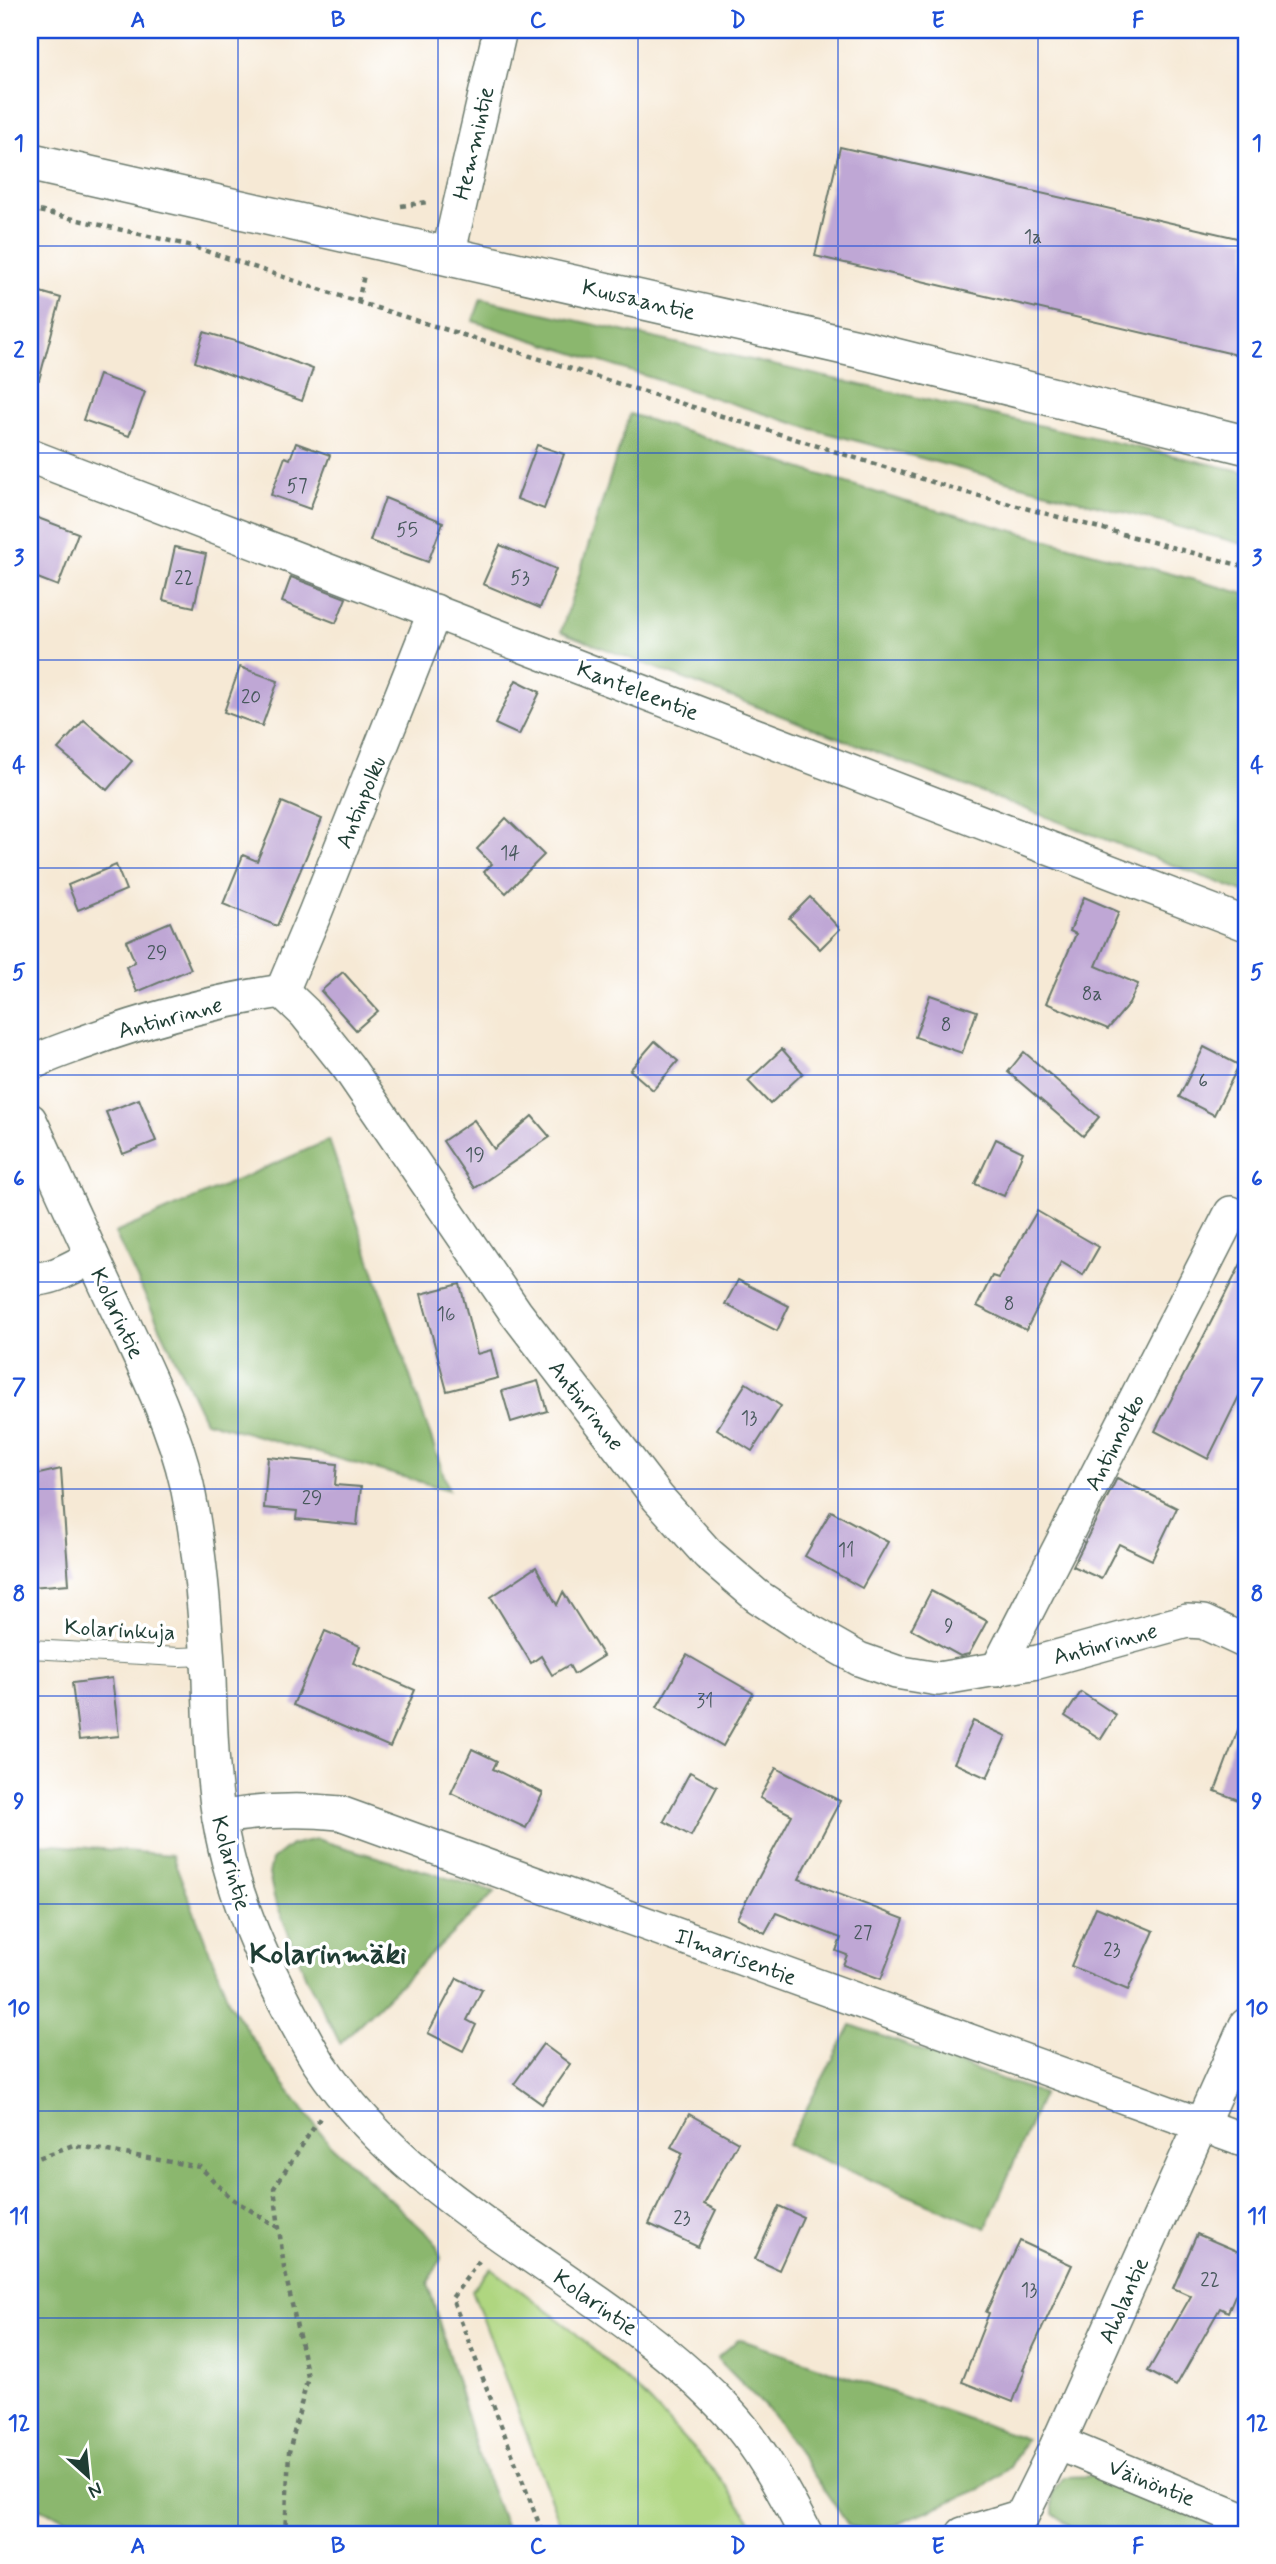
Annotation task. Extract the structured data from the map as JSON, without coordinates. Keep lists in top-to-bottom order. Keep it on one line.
{"streets":{"main road":["Kuusaantie"],"street":["Hemmintie","Kanteleentie","Antinpolku","Antinrinne","Kolarintie","Antinnotko","Ilmarisentie","Aholantie","Väinöntie"],"lane":["Kolarinkuja"]},"crossings":[["Hemmintie","Kuusaantie"],["Kanteleentie","Antinpolku"],["Antinpolku","Antinrinne"],["Antinrinne","Antinnotko"],["Kolarintie","Kolarinkuja"],["Kolarintie","Ilmarisentie"],["Ilmarisentie","Aholantie"],["Aholantie","Väinöntie"]],"districts":["Kolarinmäki"],"house_numbers":["1a","57","55","22","53","20","14","29","8a","8","6","19","8","16","13","29","11","9","31","27","23","23","22","13"],"north":"bottom right","grid":{"columns":["A","B","C","D","E","F"],"rows":["1","2","3","4","5","6","7","8","9","10","11","12"]}}
